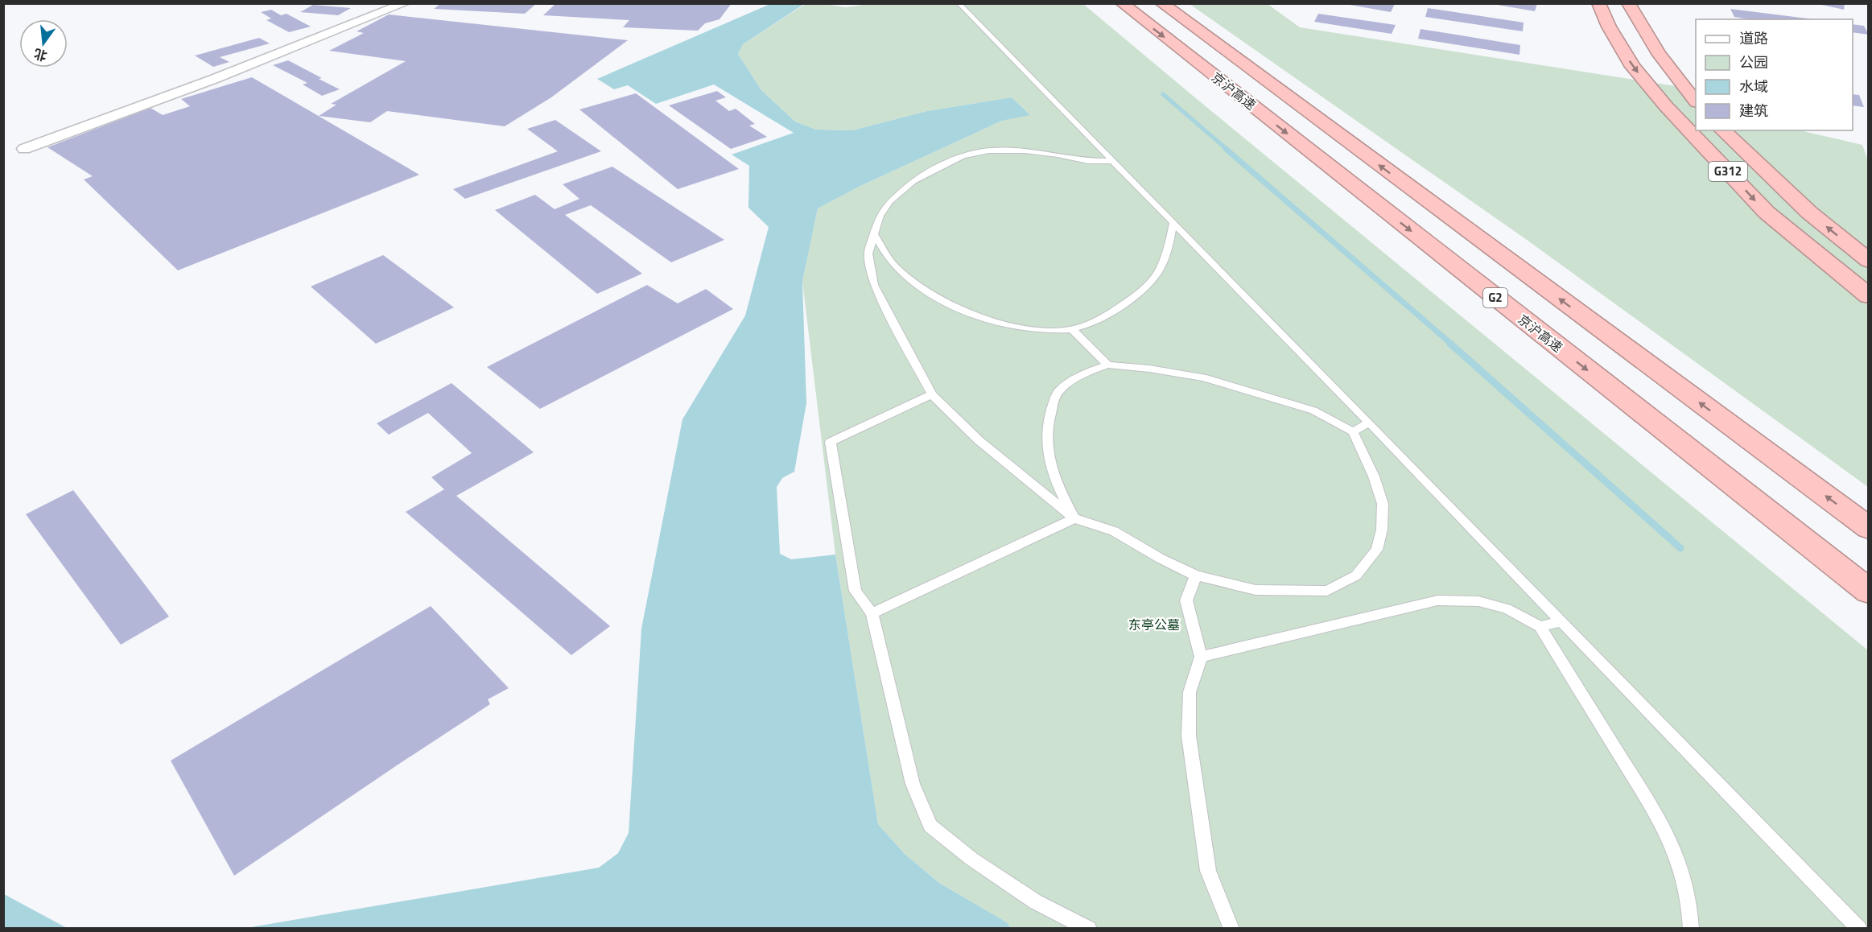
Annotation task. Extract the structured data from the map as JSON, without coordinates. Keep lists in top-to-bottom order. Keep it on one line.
{"streets":{"highway":["京沪高速","G312","G2"]},"parks":["东亭公墓"],"legend":["道路","公园","水域","建筑"],"north":"bottom"}
